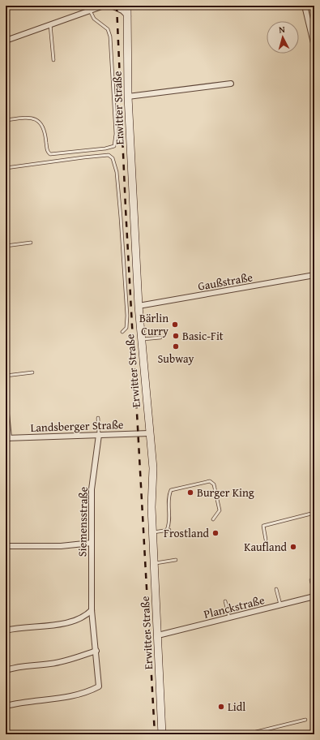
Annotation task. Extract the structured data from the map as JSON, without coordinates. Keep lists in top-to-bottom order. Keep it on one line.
{"streets":{"main road":["Erwitter Straße"],"street":["Gaußstraße","Landsberger Straße","Siemensstraße","Planckstraße"]},"crossings":[["Erwitter Straße","Gaußstraße"],["Erwitter Straße","Landsberger Straße"],["Erwitter Straße","Planckstraße"],["Landsberger Straße","Siemensstraße"]],"places":["Bärlin Curry","Basic-Fit","Subway","Burger King","Frostland","Kaufland","Lidl"],"north":"top"}
